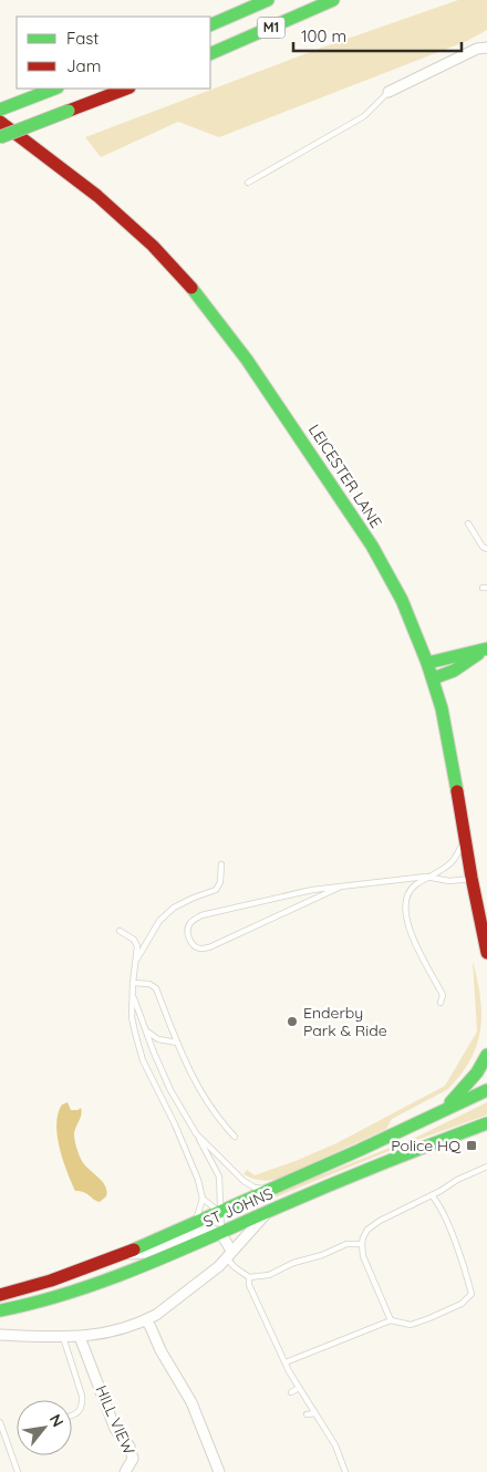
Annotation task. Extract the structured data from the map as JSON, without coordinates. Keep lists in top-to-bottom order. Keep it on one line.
{"streets":{"main road":["M1","LEICESTER LANE","ST JOHNS"],"street":["HILL VIEW"]},"places":{"other":["Enderby Park & Ride"],"transit":["Police HQ"]},"legend":["Fast","Jam"],"scale_bar":"100 m","north":"top right"}
